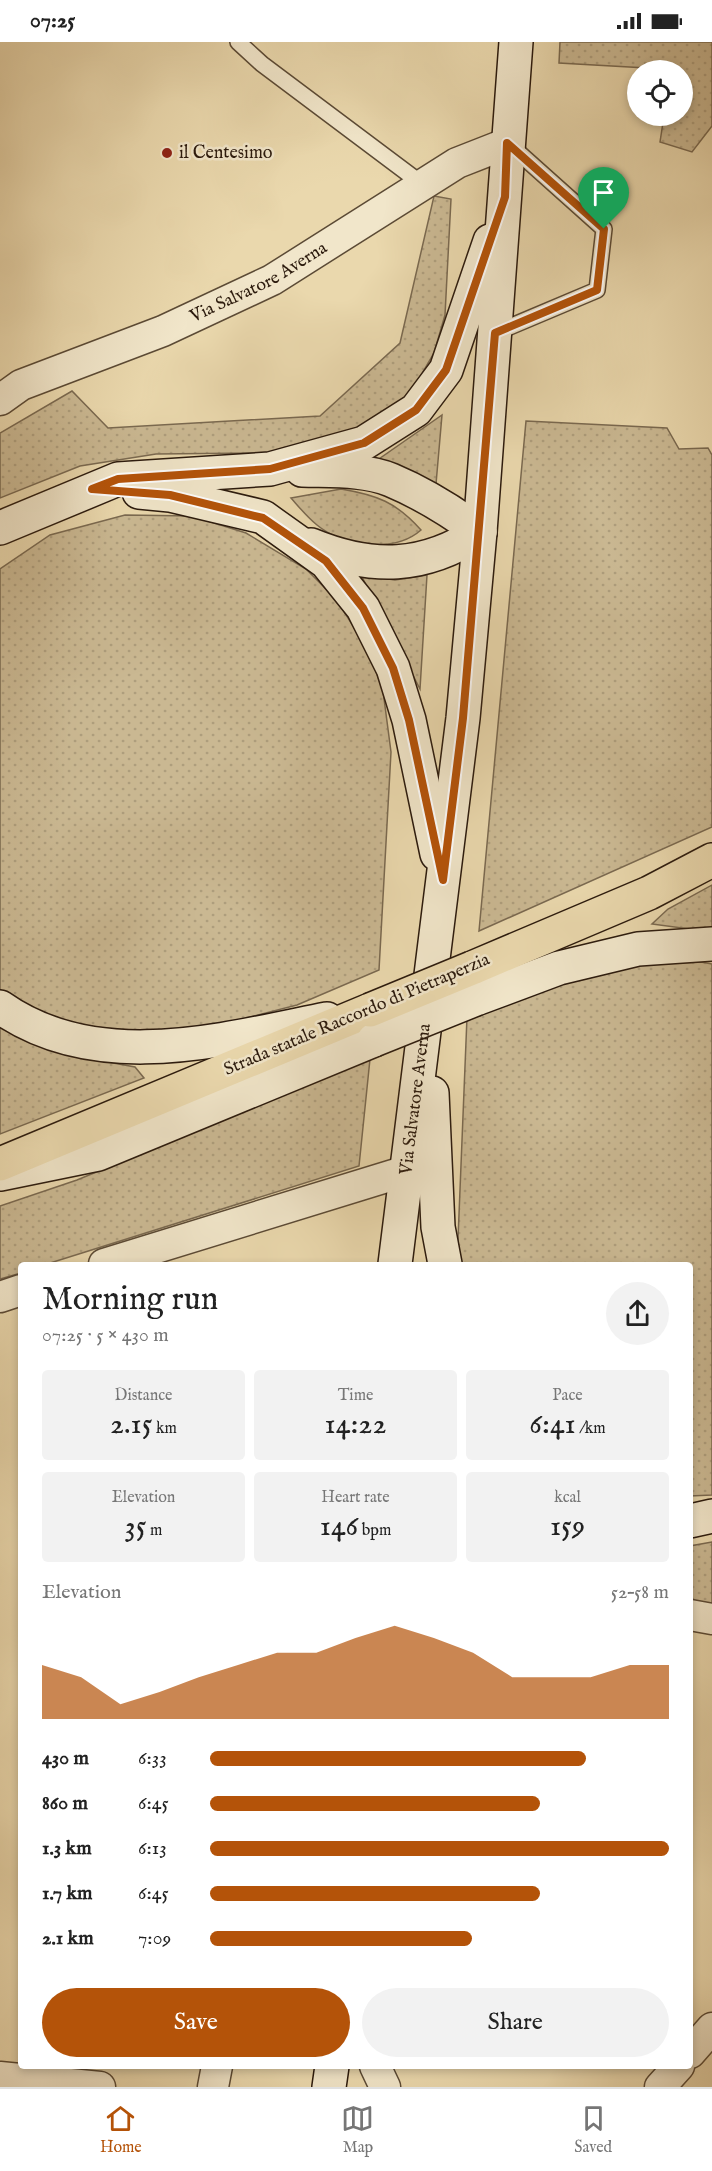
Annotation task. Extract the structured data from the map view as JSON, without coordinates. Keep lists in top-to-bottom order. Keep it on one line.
{"streets":{"main road":["Via Salvatore Averna","Strada statale Raccordo di Pietraperzia"]},"places":["il Centesimo"],"page":{"status":"07:25","heading":["Morning run","07:25 · 5 × 430 m"],"stats":[["Distance","2.15 km"],["Time","14:22"],["Pace","6:41 /km"],["Elevation","35 m"],["Heart rate","146 bpm"],["kcal","159"]],"chart":["Elevation","52–58 m"],"list":[{"name":"430 m","note":"6:33"},{"name":"860 m","note":"6:45"},{"name":"1.3 km","note":"6:13"},{"name":"1.7 km","note":"6:45"},{"name":"2.1 km","note":"7:09"}],"buttons":["Save","Share"],"tabs":["Home","Map","Saved"]}}
